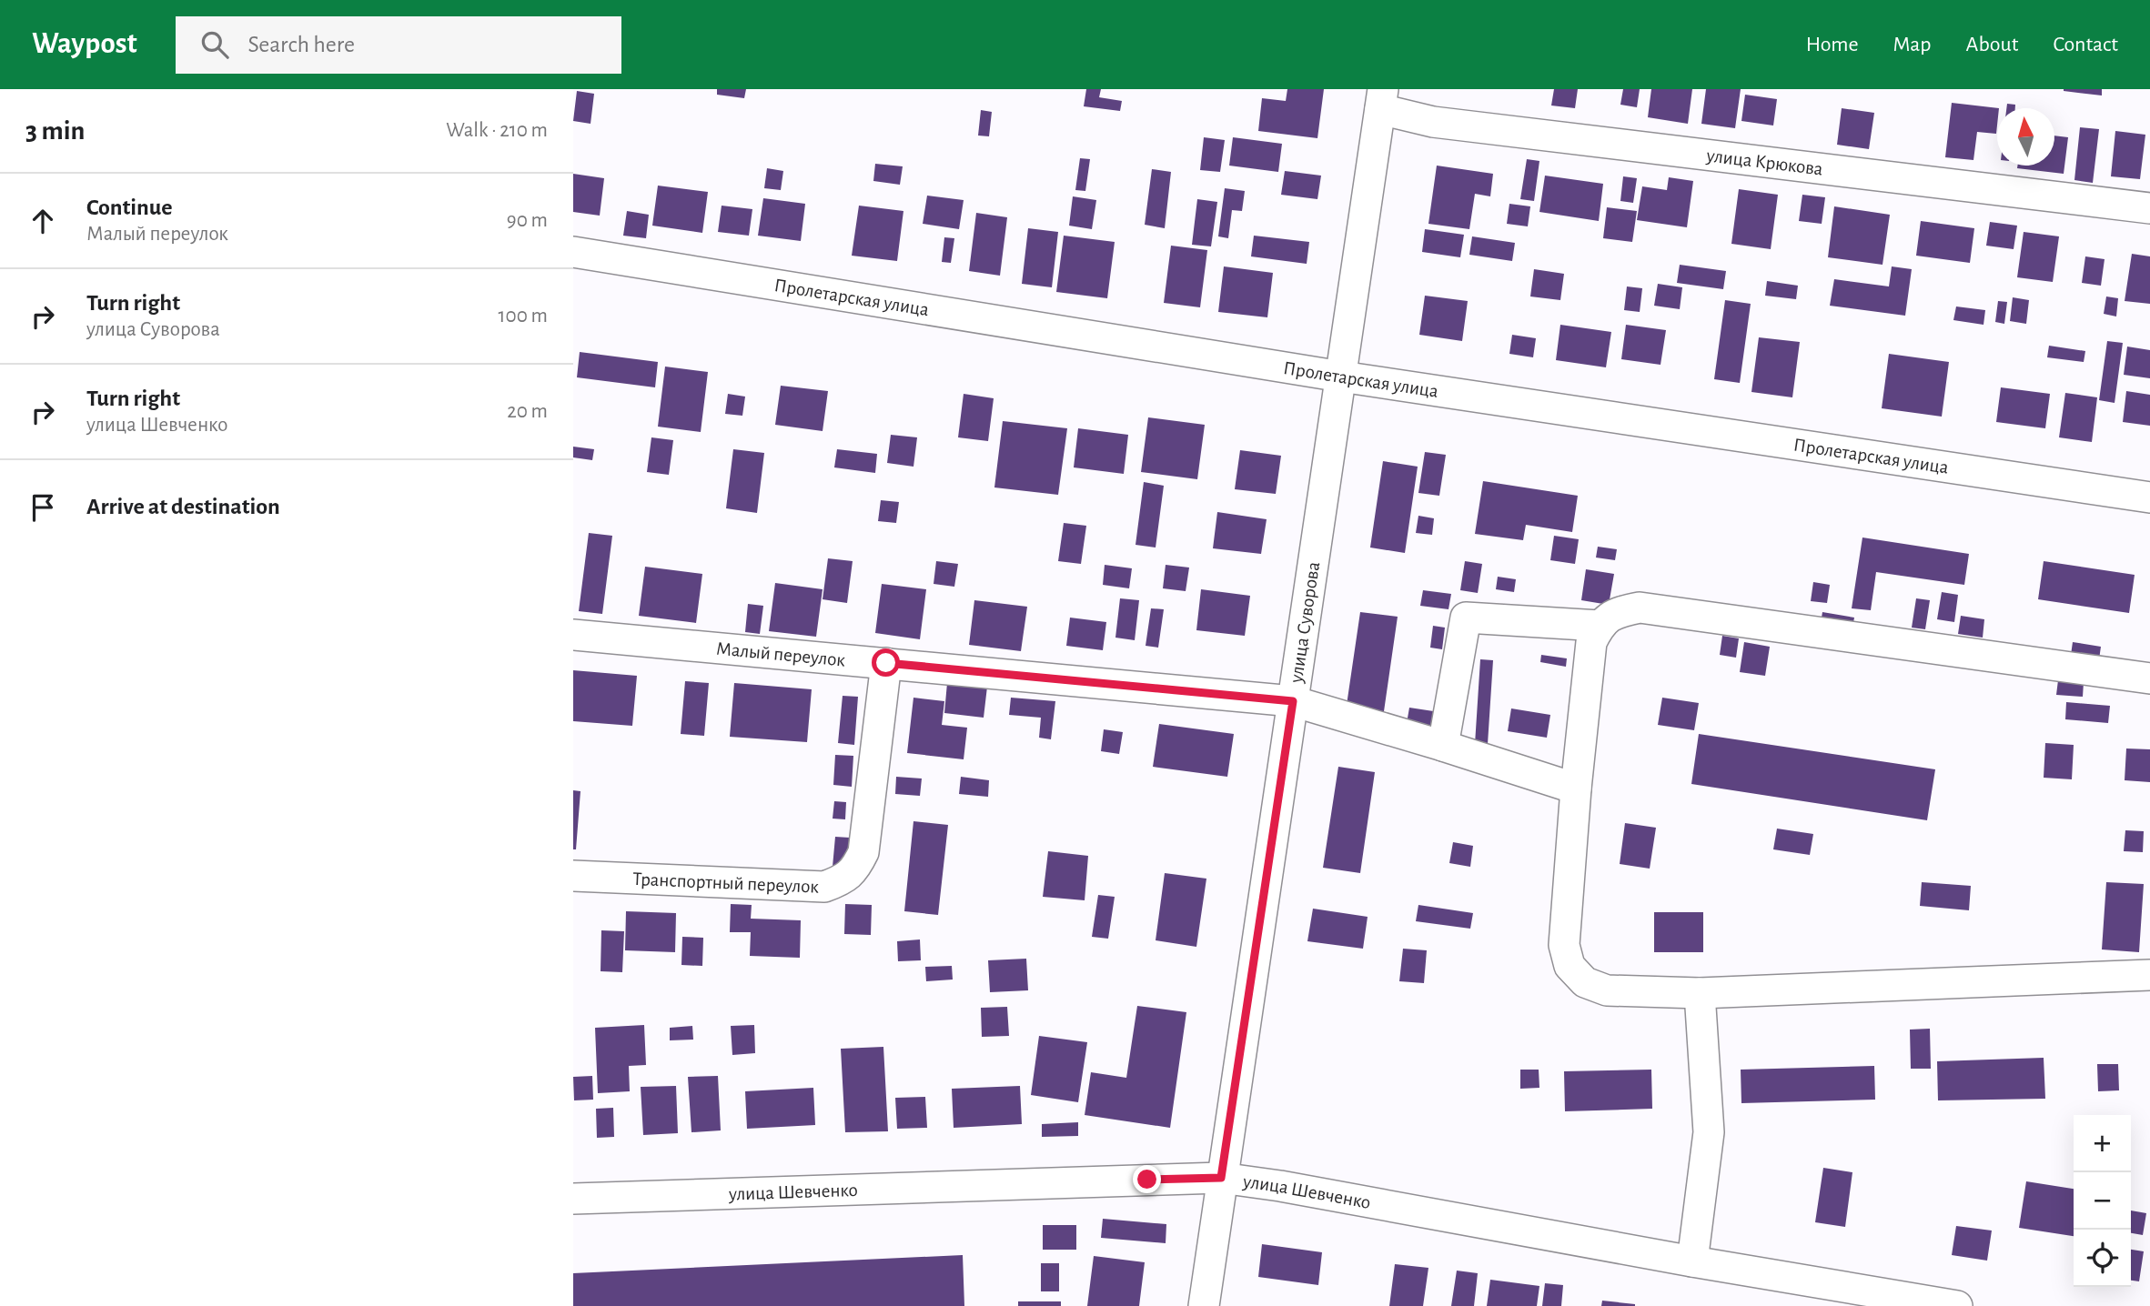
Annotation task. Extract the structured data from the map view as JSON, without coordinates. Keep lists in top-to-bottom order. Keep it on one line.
{"streets":{"street":["улица Крюкова","Пролетарская улица","улица Суворова","Малый переулок","Транспортный переулок","улица Шевченко"]},"crossings":[["улица Крюкова","улица Суворова"],["Пролетарская улица","улица Суворова"],["улица Суворова","Малый переулок"],["улица Суворова","улица Шевченко"],["Малый переулок","Транспортный переулок"]],"north":"top","page":{"header":"Waypost","search":"Search here","nav":["Home","Map","About","Contact"],"heading":["3 min","Walk · 210 m"],"list":[["Continue","Малый переулок","90 m"],["Turn right","улица Суворова","100 m"],["Turn right","улица Шевченко","20 m"],"Arrive at destination"],"map_buttons":["+","−"]}}
